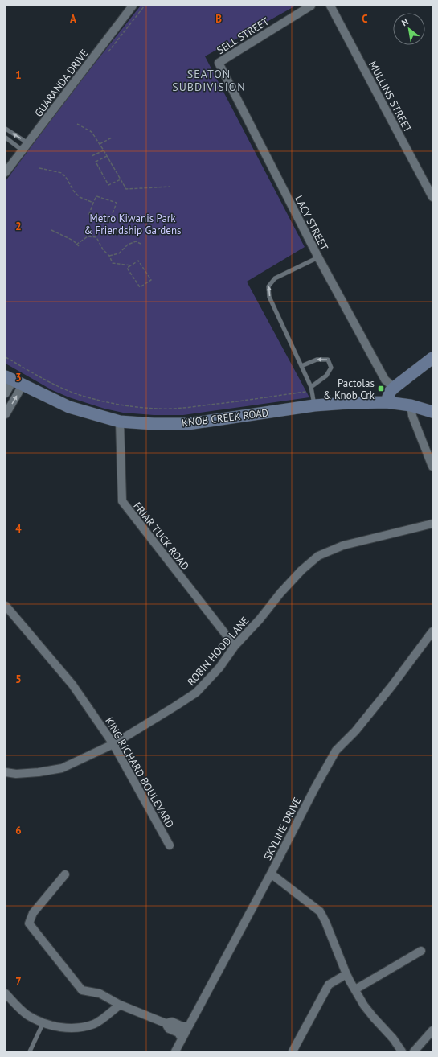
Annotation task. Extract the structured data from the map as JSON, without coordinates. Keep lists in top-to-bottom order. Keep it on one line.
{"streets":{"main road":["KNOB CREEK ROAD"],"street":["SELL STREET","GUARANDA DRIVE","MULLINS STREET","LACY STREET","FRIAR TUCK ROAD","ROBIN HOOD LANE","KING RICHARD BOULEVARD","SKYLINE DRIVE"]},"crossings":[["SELL STREET","LACY STREET"],["KNOB CREEK ROAD","FRIAR TUCK ROAD"],["FRIAR TUCK ROAD","ROBIN HOOD LANE"],["ROBIN HOOD LANE","KING RICHARD BOULEVARD"]],"districts":["SEATON SUBDIVISION"],"parks":["Metro Kiwanis Park & Friendship Gardens"],"places":{"transit":["Pactolas & Knob Crk"]},"north":"top left","grid":{"columns":["A","B","C"],"rows":["1","2","3","4","5","6","7"]}}
